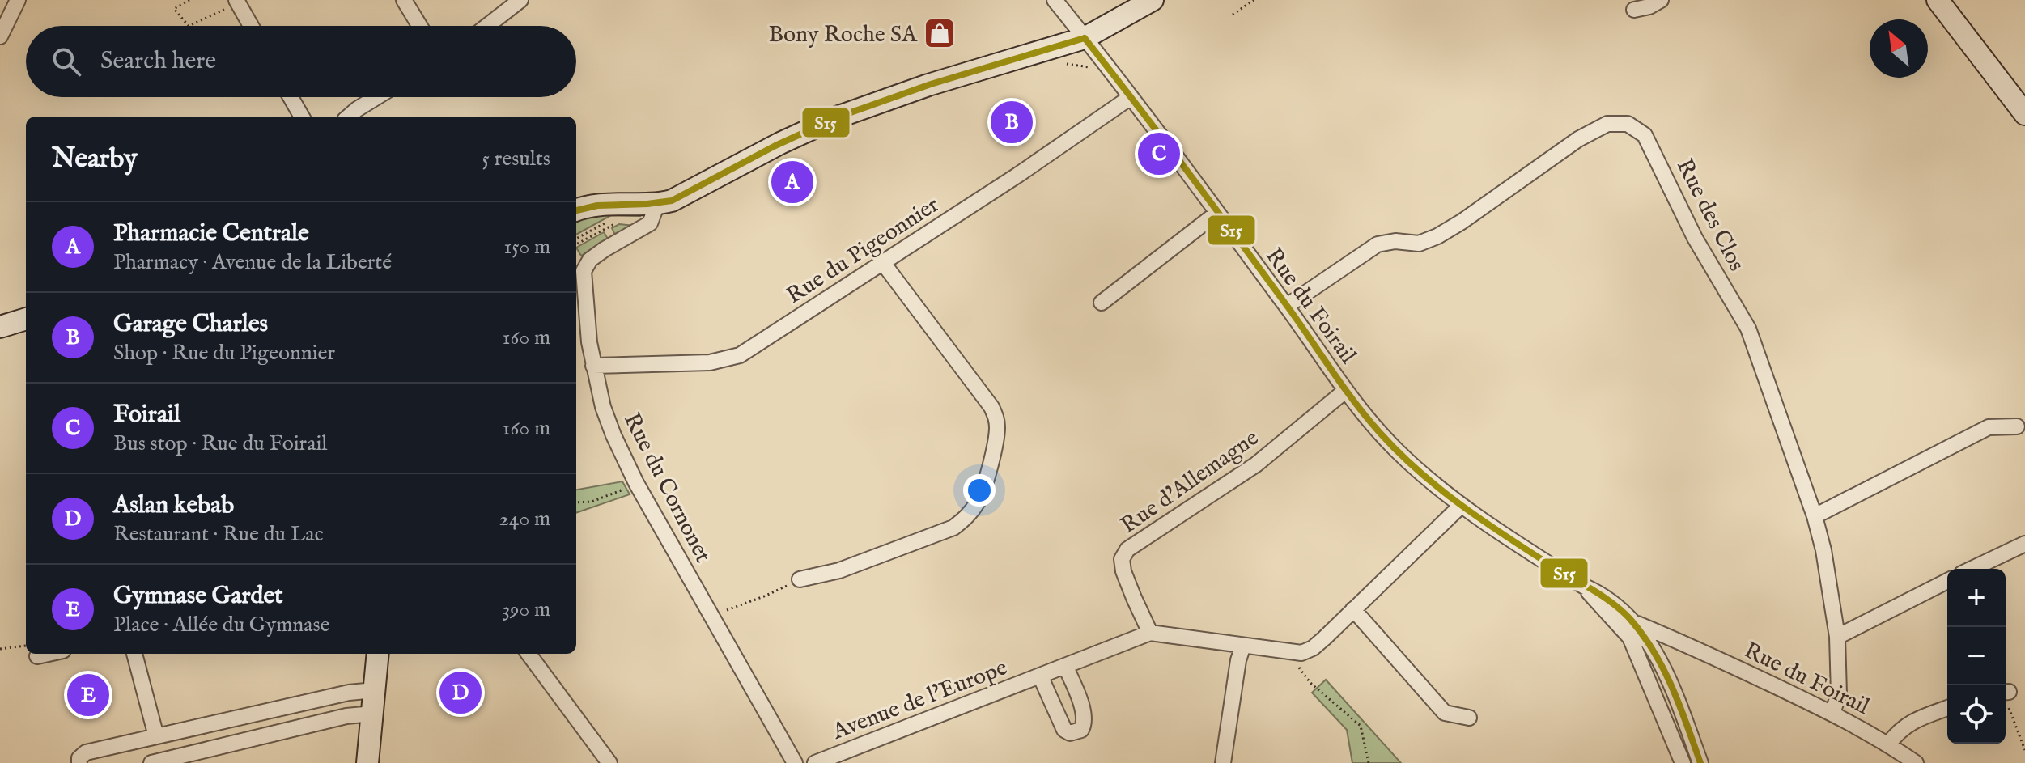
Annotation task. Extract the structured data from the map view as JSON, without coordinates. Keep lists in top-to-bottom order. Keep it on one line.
{"streets":{"street":["Rue des Clos","Rue du Pigeonnier","Rue du Foirail","Rue d'Allemagne","Rue du Cornonet","Avenue de l'Europe"]},"crossings":[["Rue des Clos","Rue du Foirail"],["Rue du Pigeonnier","Rue du Foirail"],["Rue du Pigeonnier","Rue du Cornonet"],["Rue du Foirail","Rue d'Allemagne"],["Rue d'Allemagne","Avenue de l'Europe"]],"places":{"shop":["Bony Roche SA"]},"lines":["transit line S15"],"north":"top left","page":{"search":"Search here","pins":["B","C","A","D","E"],"heading":["Nearby","5 results"],"list":[{"mark":"A","name":"Pharmacie Centrale","note":"Pharmacy · Avenue de la Liberté","value":"150 m"},{"mark":"B","name":"Garage Charles","note":"Shop · Rue du Pigeonnier","value":"160 m"},{"mark":"C","name":"Foirail","note":"Bus stop · Rue du Foirail","value":"160 m"},{"mark":"D","name":"Aslan kebab","note":"Restaurant · Rue du Lac","value":"240 m"},{"mark":"E","name":"Gymnase Gardet","note":"Place · Allée du Gymnase","value":"390 m"}],"map_buttons":["+","−"]}}
